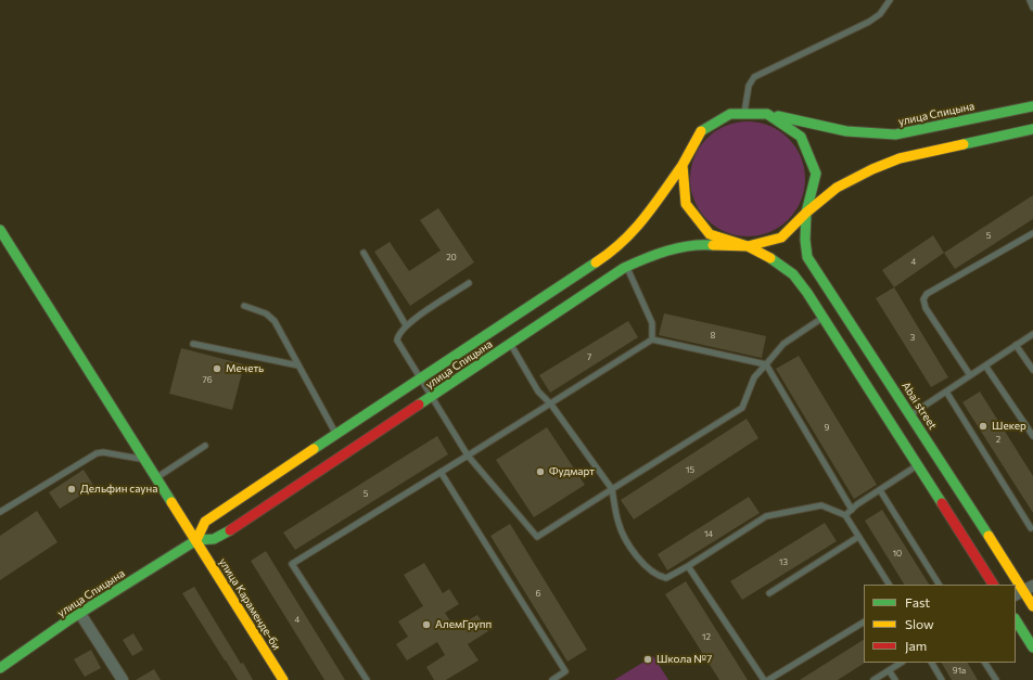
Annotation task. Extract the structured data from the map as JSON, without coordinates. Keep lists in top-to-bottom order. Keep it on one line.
{"streets":{"street":["улица Спицына","Abai street","улица Караменде-би"]},"crossings":[["улица Спицына","Abai street"],["улица Спицына","улица Караменде-би"]],"places":["Мечеть","Шекер","Фудмарт","Дельфин сауна","АлемГрупп","Школа №7"],"house_numbers":["5","20","4","8","3","7","76","9","2","15","5","14","10","13","6","4","12","91а"],"legend":["Fast","Slow","Jam"]}
